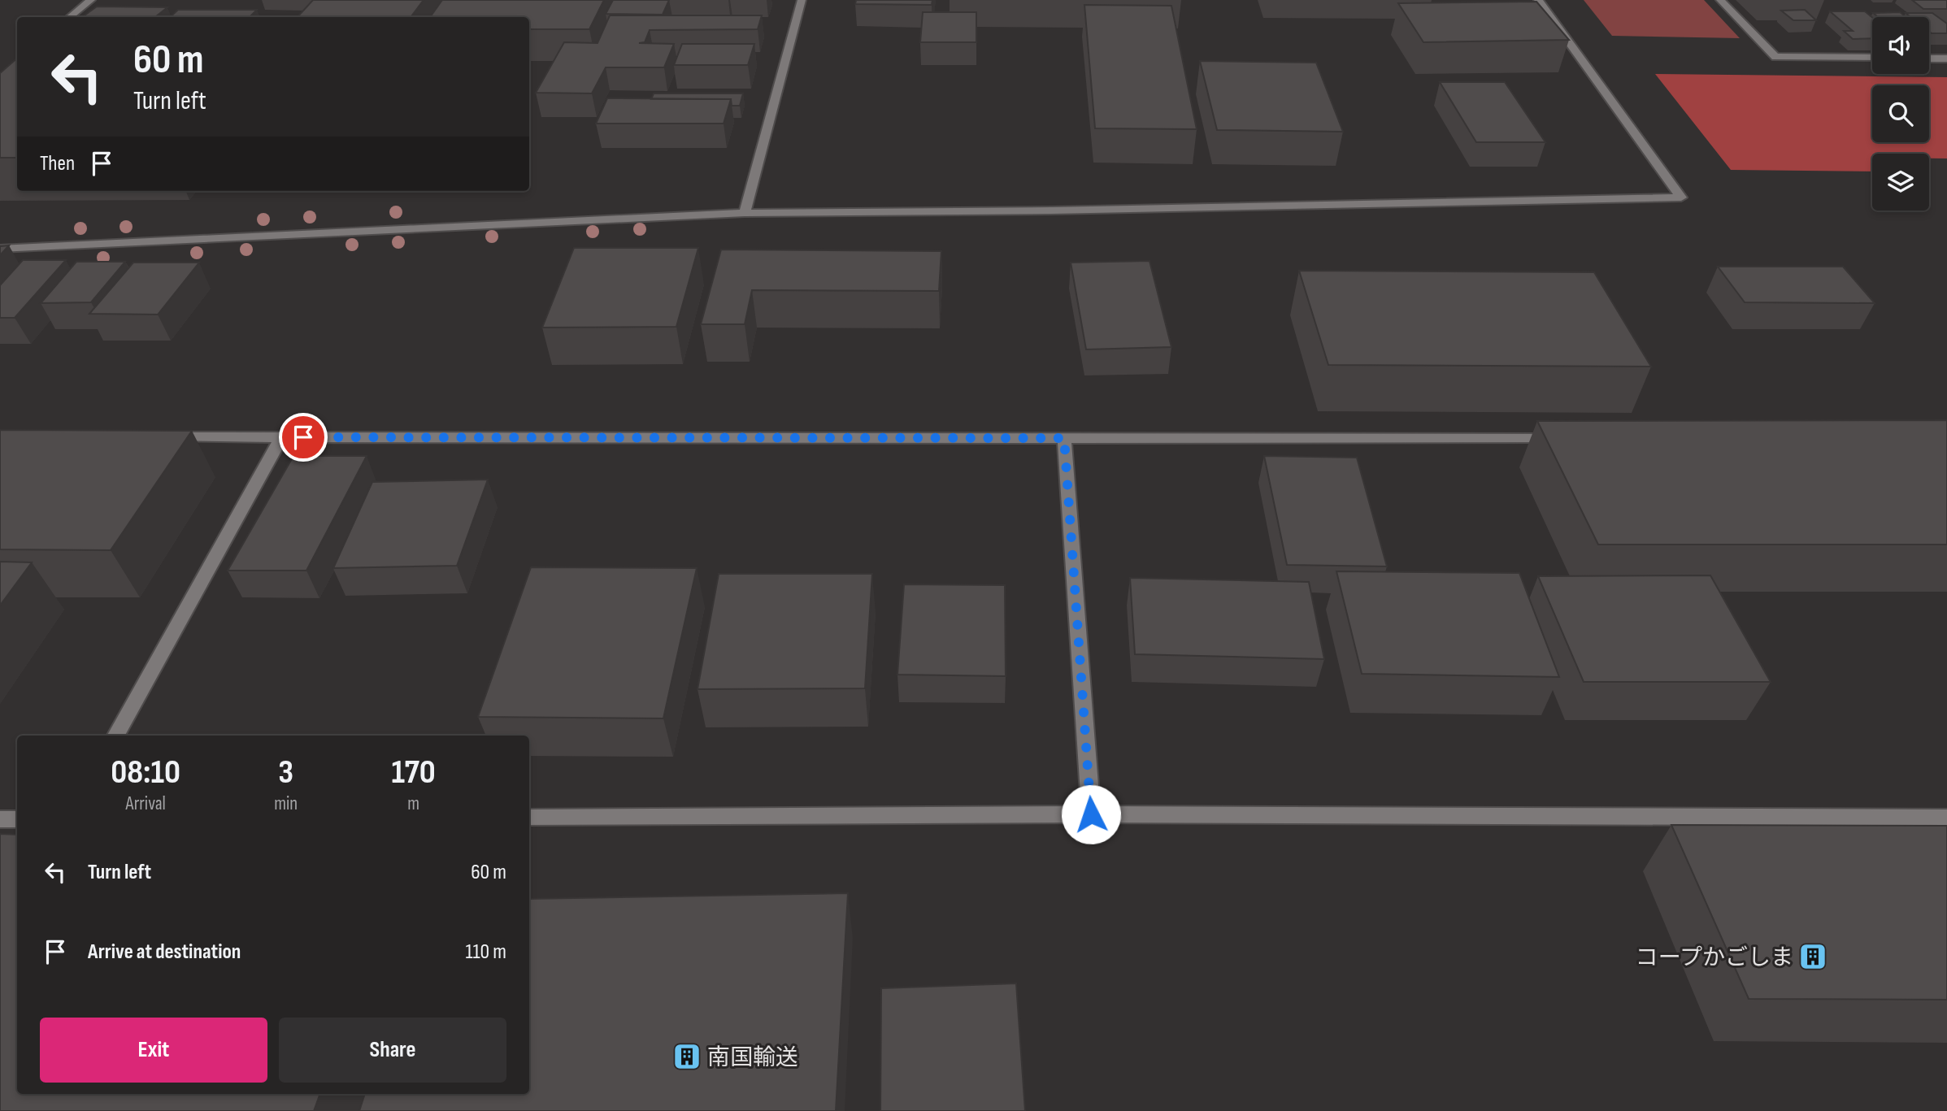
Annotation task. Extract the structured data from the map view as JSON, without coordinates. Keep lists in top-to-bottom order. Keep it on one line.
{"places":{"building":["コープかごしま","南国輸送"]},"page":{"turn":["60 m","Turn left"],"then":"Then","eta":["08:10","Arrival","3","min","170","m"],"list":[{"name":"Turn left","value":"60 m"},{"name":"Arrive at destination","value":"110 m"}],"buttons":["Exit","Share"]}}
